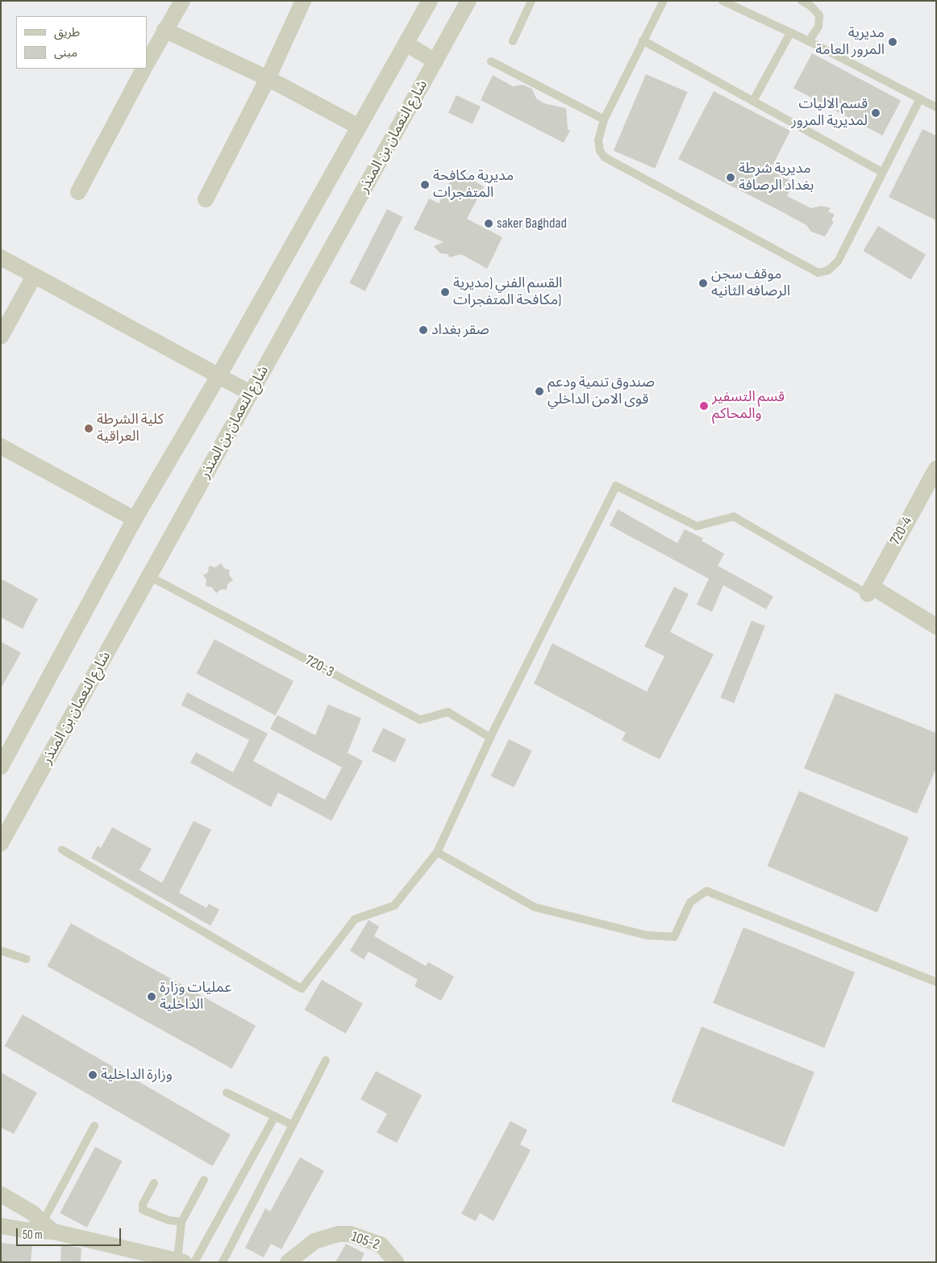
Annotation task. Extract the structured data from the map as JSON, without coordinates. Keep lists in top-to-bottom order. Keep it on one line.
{"streets":{"street":["شارع النعمان بن المنذر","720-4","105-2"],"lane":["720-3"]},"crossings":[["شارع النعمان بن المنذر","720-3"]],"places":["مديرية المرور العامة","قسم الاليات لمديرية المرور","مديرية شرطة بغداد الرصافة","مديرية مكافحة المتفجرات","saker Baghdad","موقف سجن الرصافه الثانيه","القسم الفني (مديرية مكافحة المتفجرات)","صقر بغداد","صندوق تنمية ودعم قوى الامن الداخلي","قسم التسفير والمحاكم","كلية الشرطة العراقية","عمليات وزارة الداخلية","وزارة الداخلية"],"legend":["طريق","مبنى"],"scale_bar":"50 m"}
